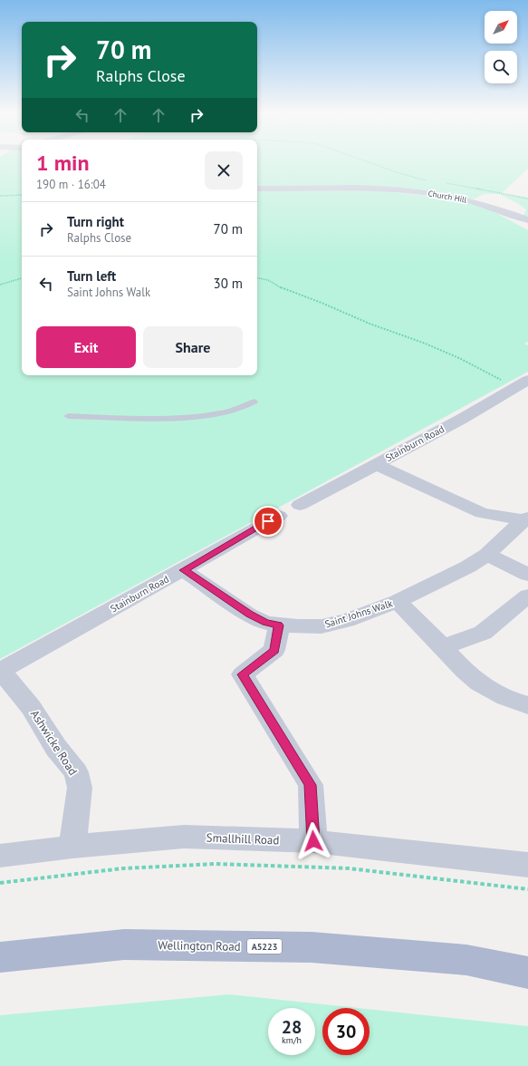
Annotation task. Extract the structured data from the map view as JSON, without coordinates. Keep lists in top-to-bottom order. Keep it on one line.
{"streets":{"main road":["Wellington Road","A5223"],"street":["Church Hill","Stainburn Road","Saint Johns Walk","Ashwicke Road","Smallhill Road"]},"crossings":[["Stainburn Road","Saint Johns Walk"],["Stainburn Road","Ashwicke Road"],["Ashwicke Road","Smallhill Road"]],"north":"top right","page":{"turn":["70 m","Ralphs Close"],"heading":["1 min","190 m · 16:04"],"list":[{"name":"Turn right","note":"Ralphs Close","value":"70 m"},{"name":"Turn left","note":"Saint Johns Walk","value":"30 m"}],"buttons":["Exit","Share"],"speed":"28 km/h","limit":"30"}}
